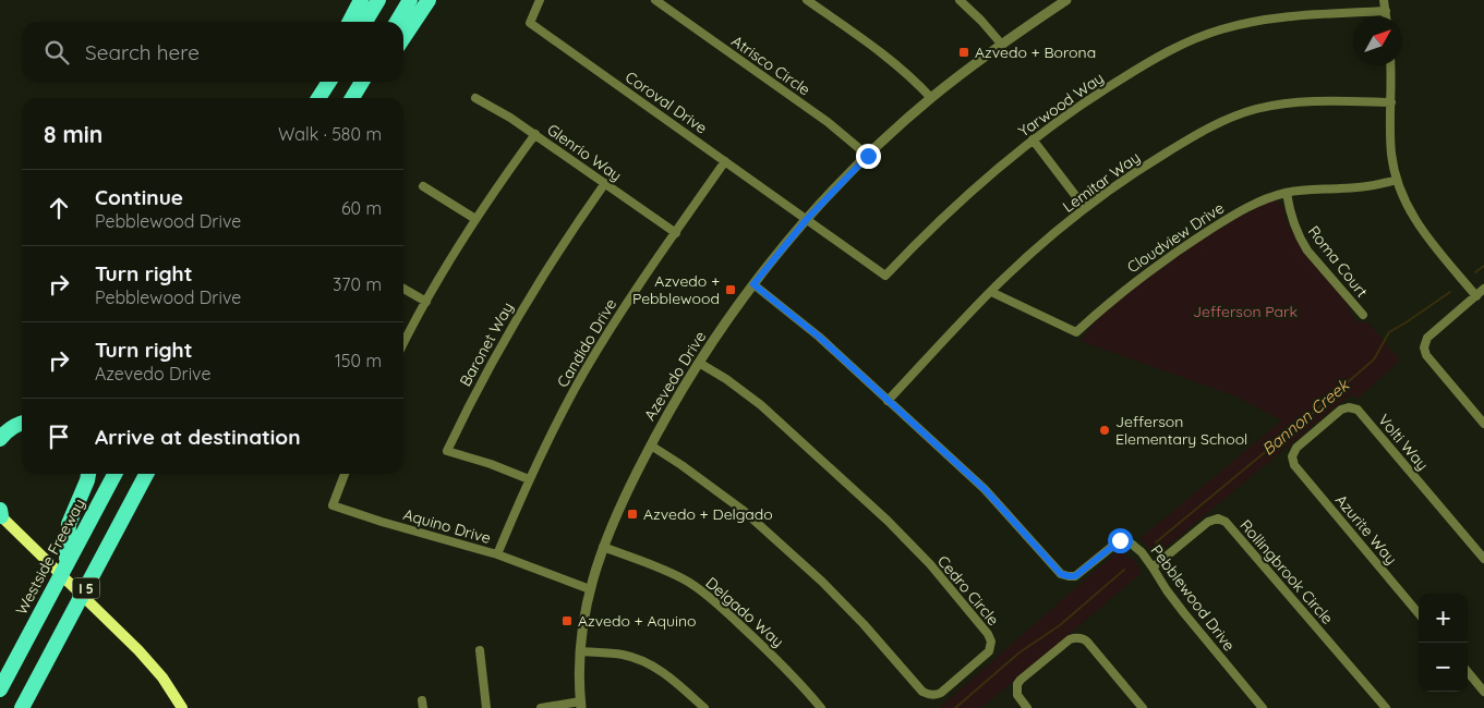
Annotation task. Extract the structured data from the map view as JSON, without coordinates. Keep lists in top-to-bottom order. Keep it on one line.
{"streets":{"highway":["Westside Freeway","I 5"],"street":["Atrisco Circle","Coroval Drive","Yarwood Way","Glenrio Way","Lemitar Way","Cloudview Drive","Roma Court","Candido Drive","Baronet Way","Azevedo Drive","Volti Way","Aquino Drive","Azurite Way","Rollingbrook Circle","Cedro Circle","Pebblewood Drive","Delgado Way"]},"crossings":[["Atrisco Circle","Azevedo Drive"],["Coroval Drive","Yarwood Way"],["Coroval Drive","Candido Drive"],["Coroval Drive","Azevedo Drive"],["Yarwood Way","Azevedo Drive"],["Glenrio Way","Candido Drive"],["Glenrio Way","Baronet Way"],["Lemitar Way","Cloudview Drive"],["Lemitar Way","Pebblewood Drive"],["Cloudview Drive","Roma Court"],["Candido Drive","Baronet Way"],["Candido Drive","Aquino Drive"],["Azevedo Drive","Aquino Drive"],["Azevedo Drive","Cedro Circle"],["Azevedo Drive","Pebblewood Drive"],["Azevedo Drive","Delgado Way"],["Volti Way","Azurite Way"],["Rollingbrook Circle","Pebblewood Drive"]],"water":["Bannon Creek"],"parks":["Jefferson Park"],"places":{"transit":["Azvedo + Borona","Azvedo + Pebblewood","Azvedo + Delgado","Azvedo + Aquino"],"other":["Jefferson Elementary School"]},"north":"top right","page":{"search":"Search here","heading":["8 min","Walk · 580 m"],"list":[["Continue","Pebblewood Drive","60 m"],["Turn right","Pebblewood Drive","370 m"],["Turn right","Azevedo Drive","150 m"],"Arrive at destination"],"map_buttons":["+","−"]}}
